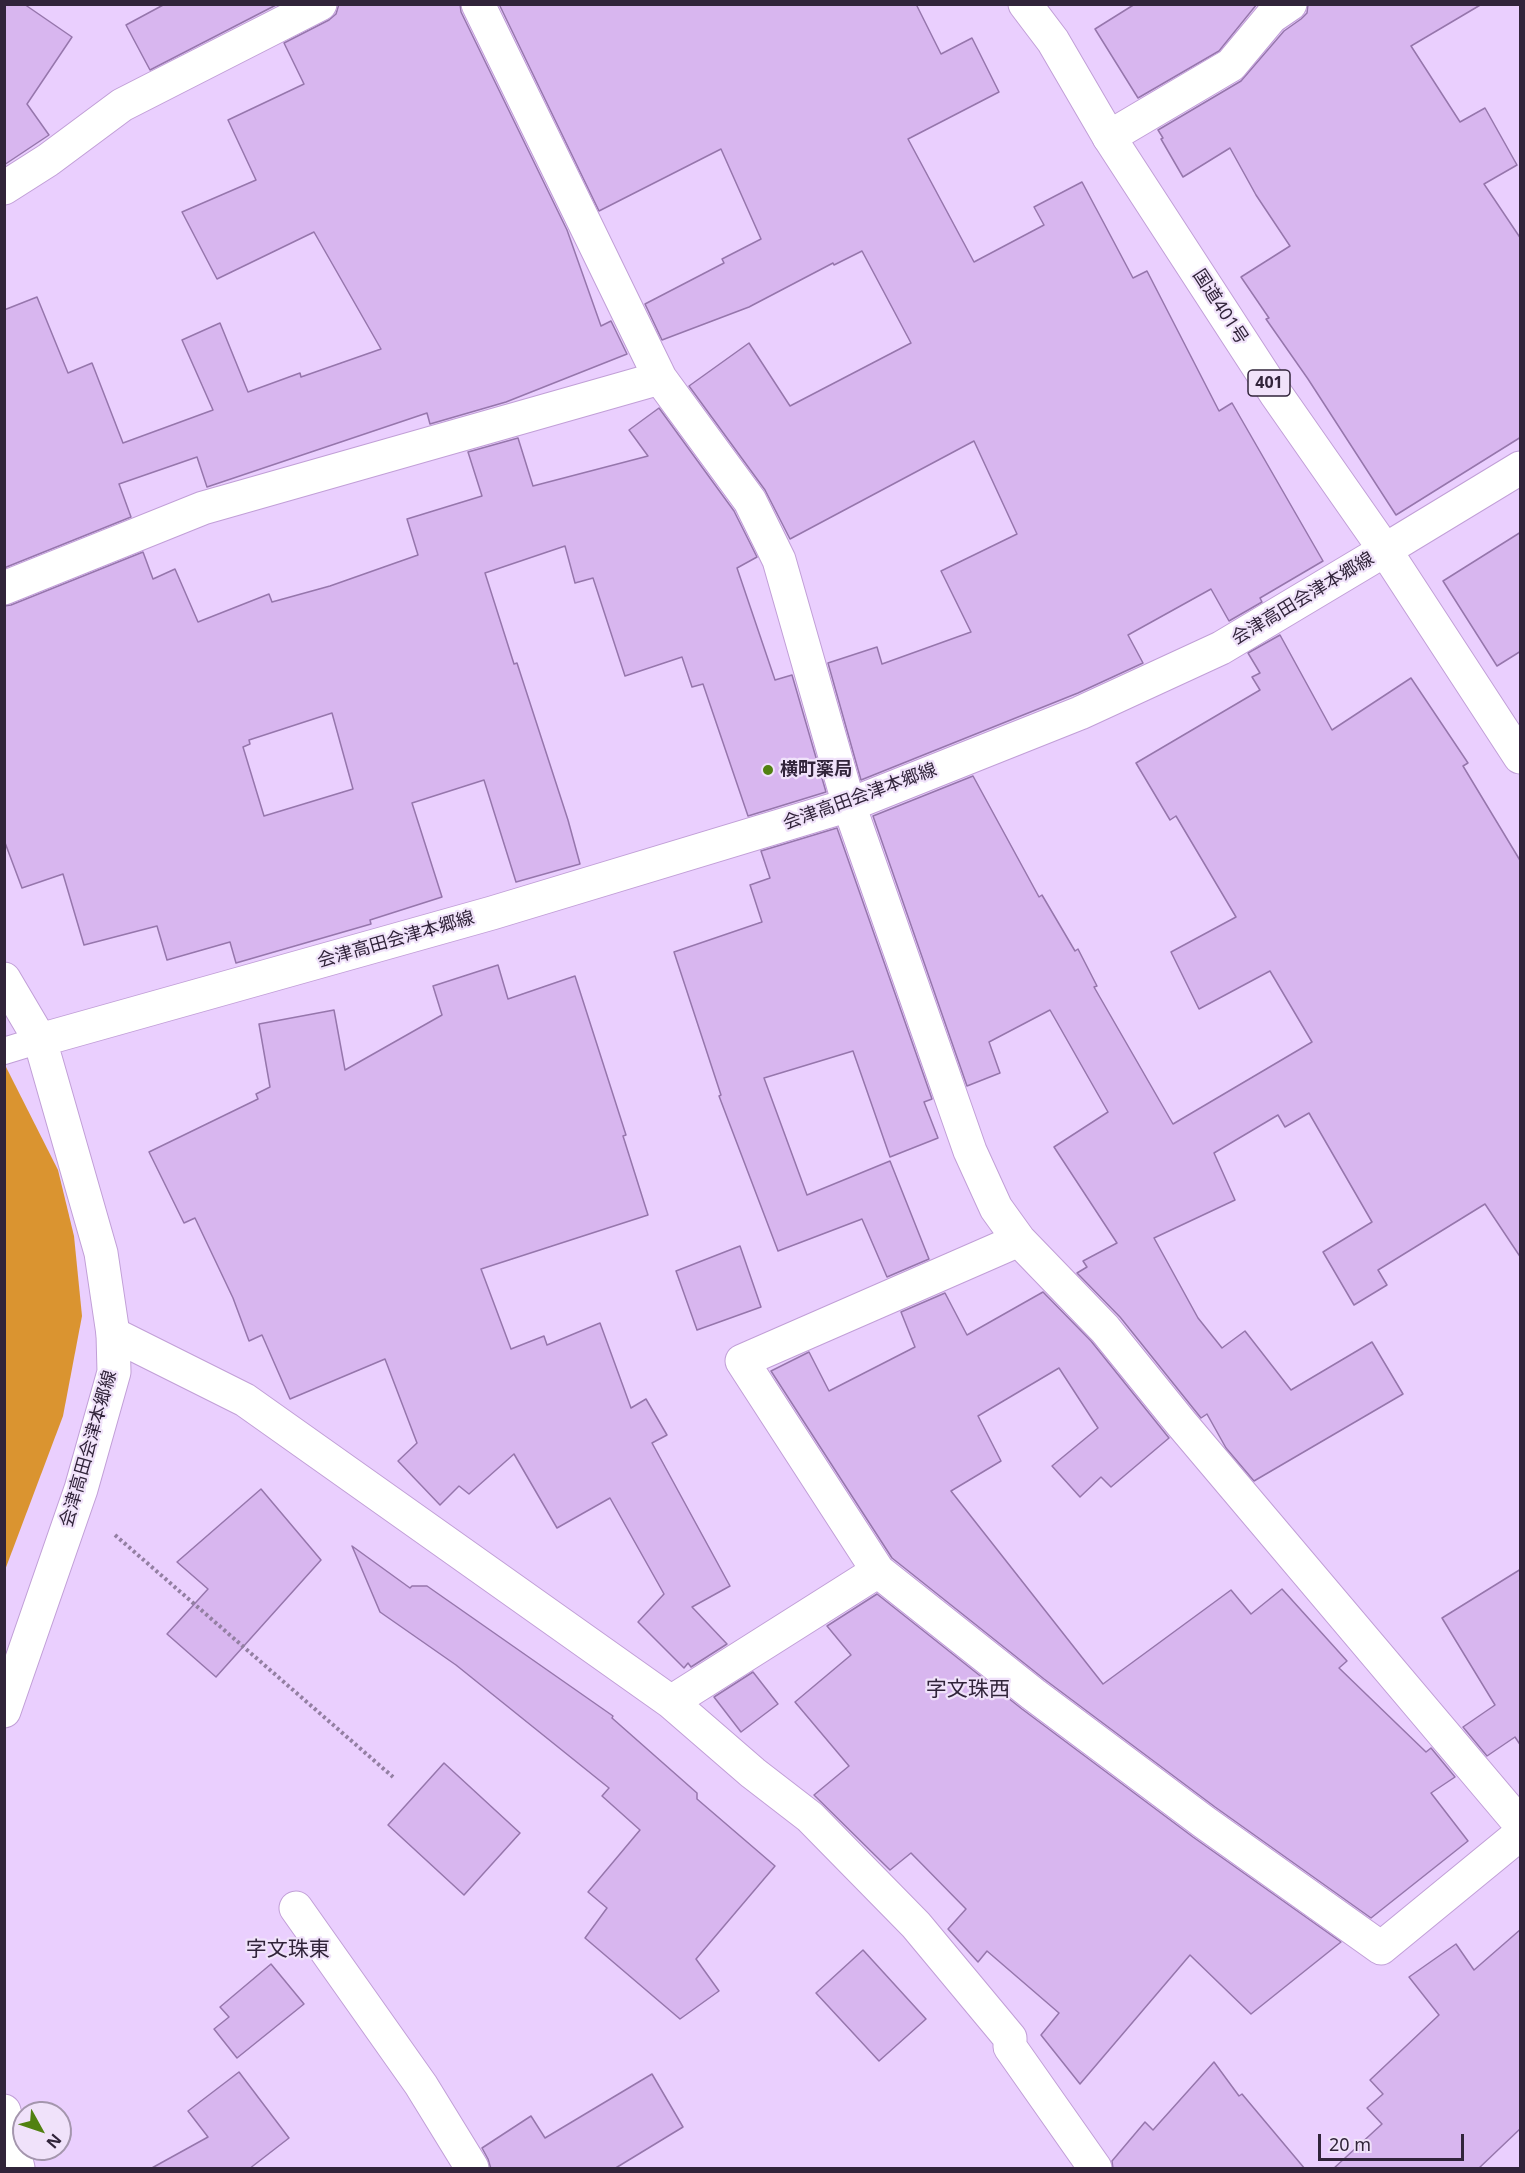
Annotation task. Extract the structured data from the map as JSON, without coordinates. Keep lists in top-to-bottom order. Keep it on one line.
{"streets":{"main road":["国道401号","401","会津高田会津本郷線"]},"crossings":[["国道401号","会津高田会津本郷線"]],"districts":["字文珠西","字文珠東"],"places":["横町薬局"],"scale_bar":"20 m","north":"bottom right"}
